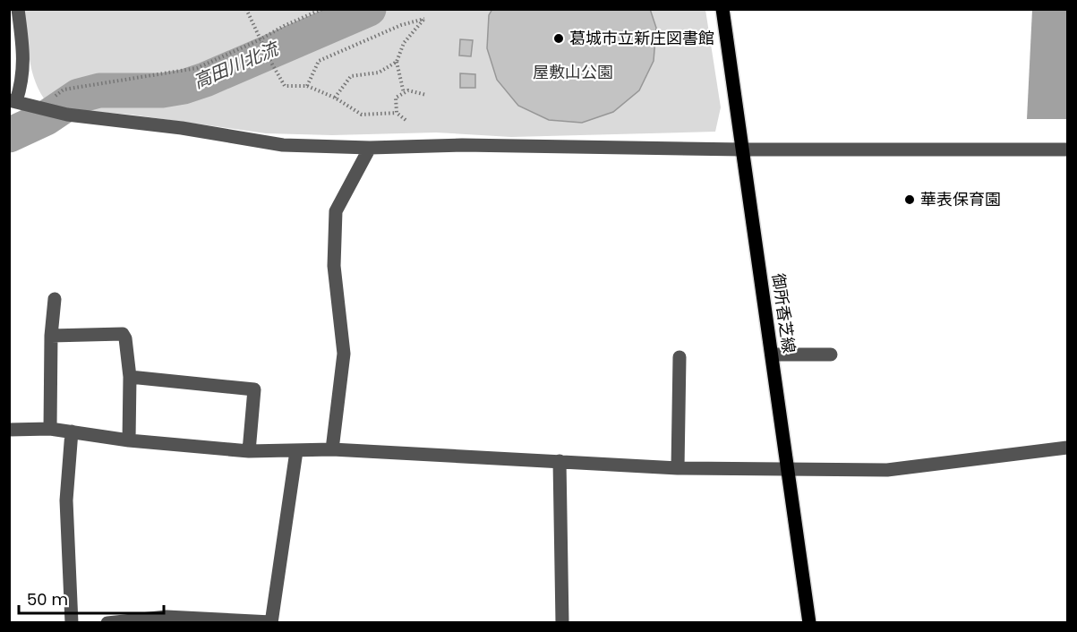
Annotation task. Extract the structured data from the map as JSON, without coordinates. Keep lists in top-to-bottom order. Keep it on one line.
{"streets":{"main road":["御所香芝線"]},"water":["高田川北流"],"parks":["屋敷山公園"],"places":["葛城市立新庄図書館","華表保育園"],"scale_bar":"50 m"}
